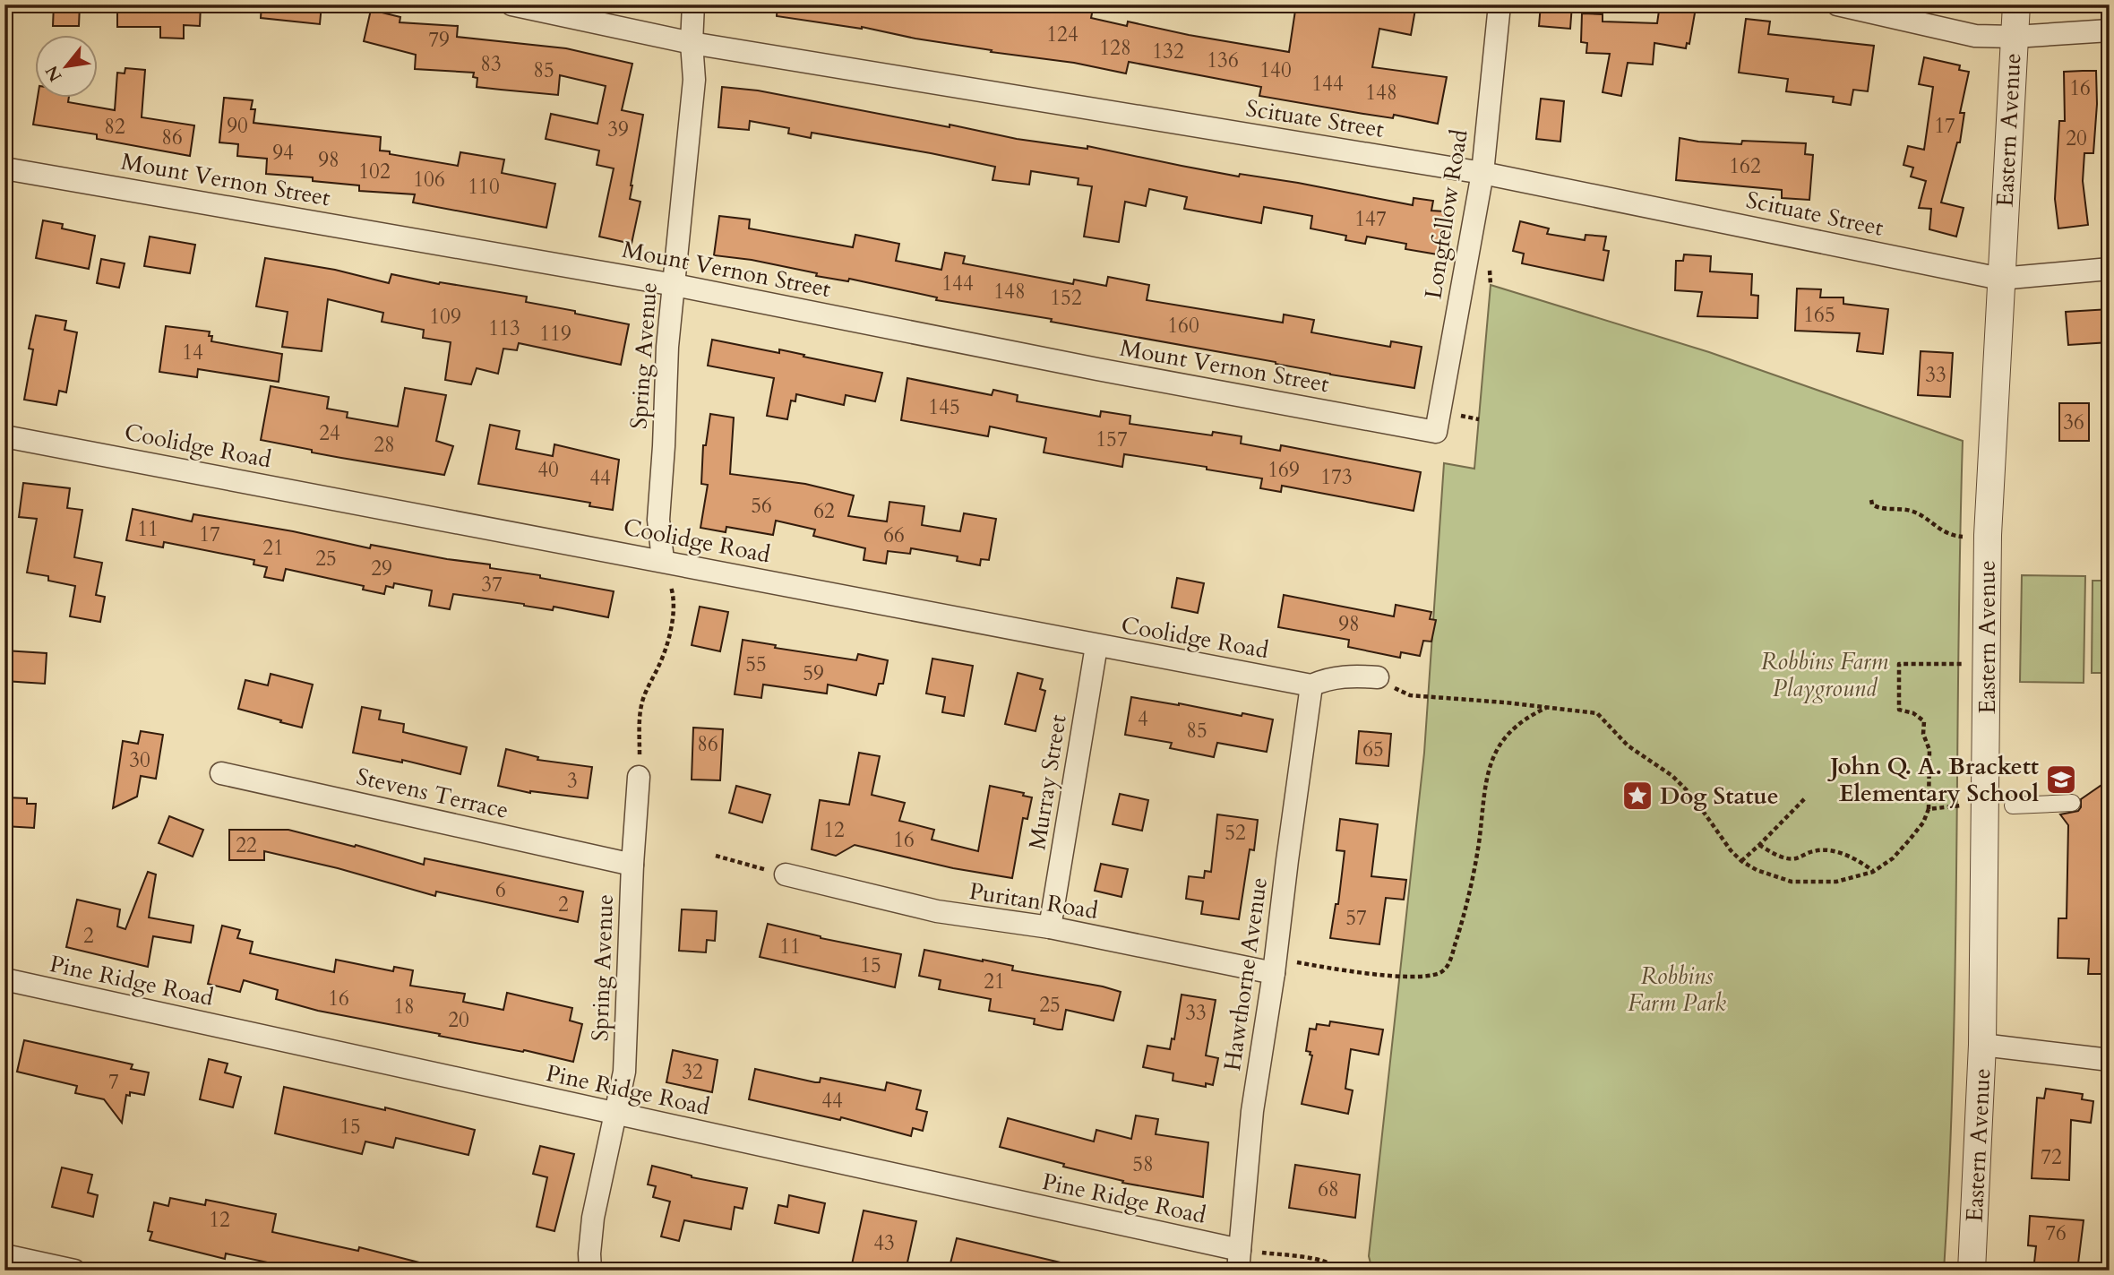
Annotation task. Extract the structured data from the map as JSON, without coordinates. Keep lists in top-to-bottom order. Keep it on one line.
{"streets":{"street":["Scituate Street","Eastern Avenue","Mount Vernon Street","Longfellow Road","Spring Avenue","Coolidge Road","Murray Street","Stevens Terrace","Puritan Road","Hawthorne Avenue","Pine Ridge Road"]},"crossings":[["Scituate Street","Eastern Avenue"],["Scituate Street","Longfellow Road"],["Scituate Street","Spring Avenue"],["Mount Vernon Street","Longfellow Road"],["Mount Vernon Street","Spring Avenue"],["Spring Avenue","Coolidge Road"],["Spring Avenue","Stevens Terrace"],["Spring Avenue","Pine Ridge Road"],["Coolidge Road","Murray Street"],["Coolidge Road","Hawthorne Avenue"],["Murray Street","Puritan Road"],["Puritan Road","Hawthorne Avenue"],["Hawthorne Avenue","Pine Ridge Road"]],"parks":["Robbins Farm Playground","Robbins Farm Park"],"places":{"school or university":["John Q. A. Brackett Elementary School"],"place":["Dog Statue"]},"house_numbers":["124","79","128","132","136","83","85","140","144","16","148","90","17","82","39","86","20","94","98","162","102","106","110","147","144","148","152","165","109","160","113","119","14","33","145","36","24","157","28","40","169","173","44","56","62","11","17","66","21","25","29","37","98","55","59","4","85","86","65","30","3","12","52","16","22","6","2","57","2","11","15","21","16","25","18","33","20","32","7","44","15","72","58","68","12","76","43"],"north":"bottom left"}
